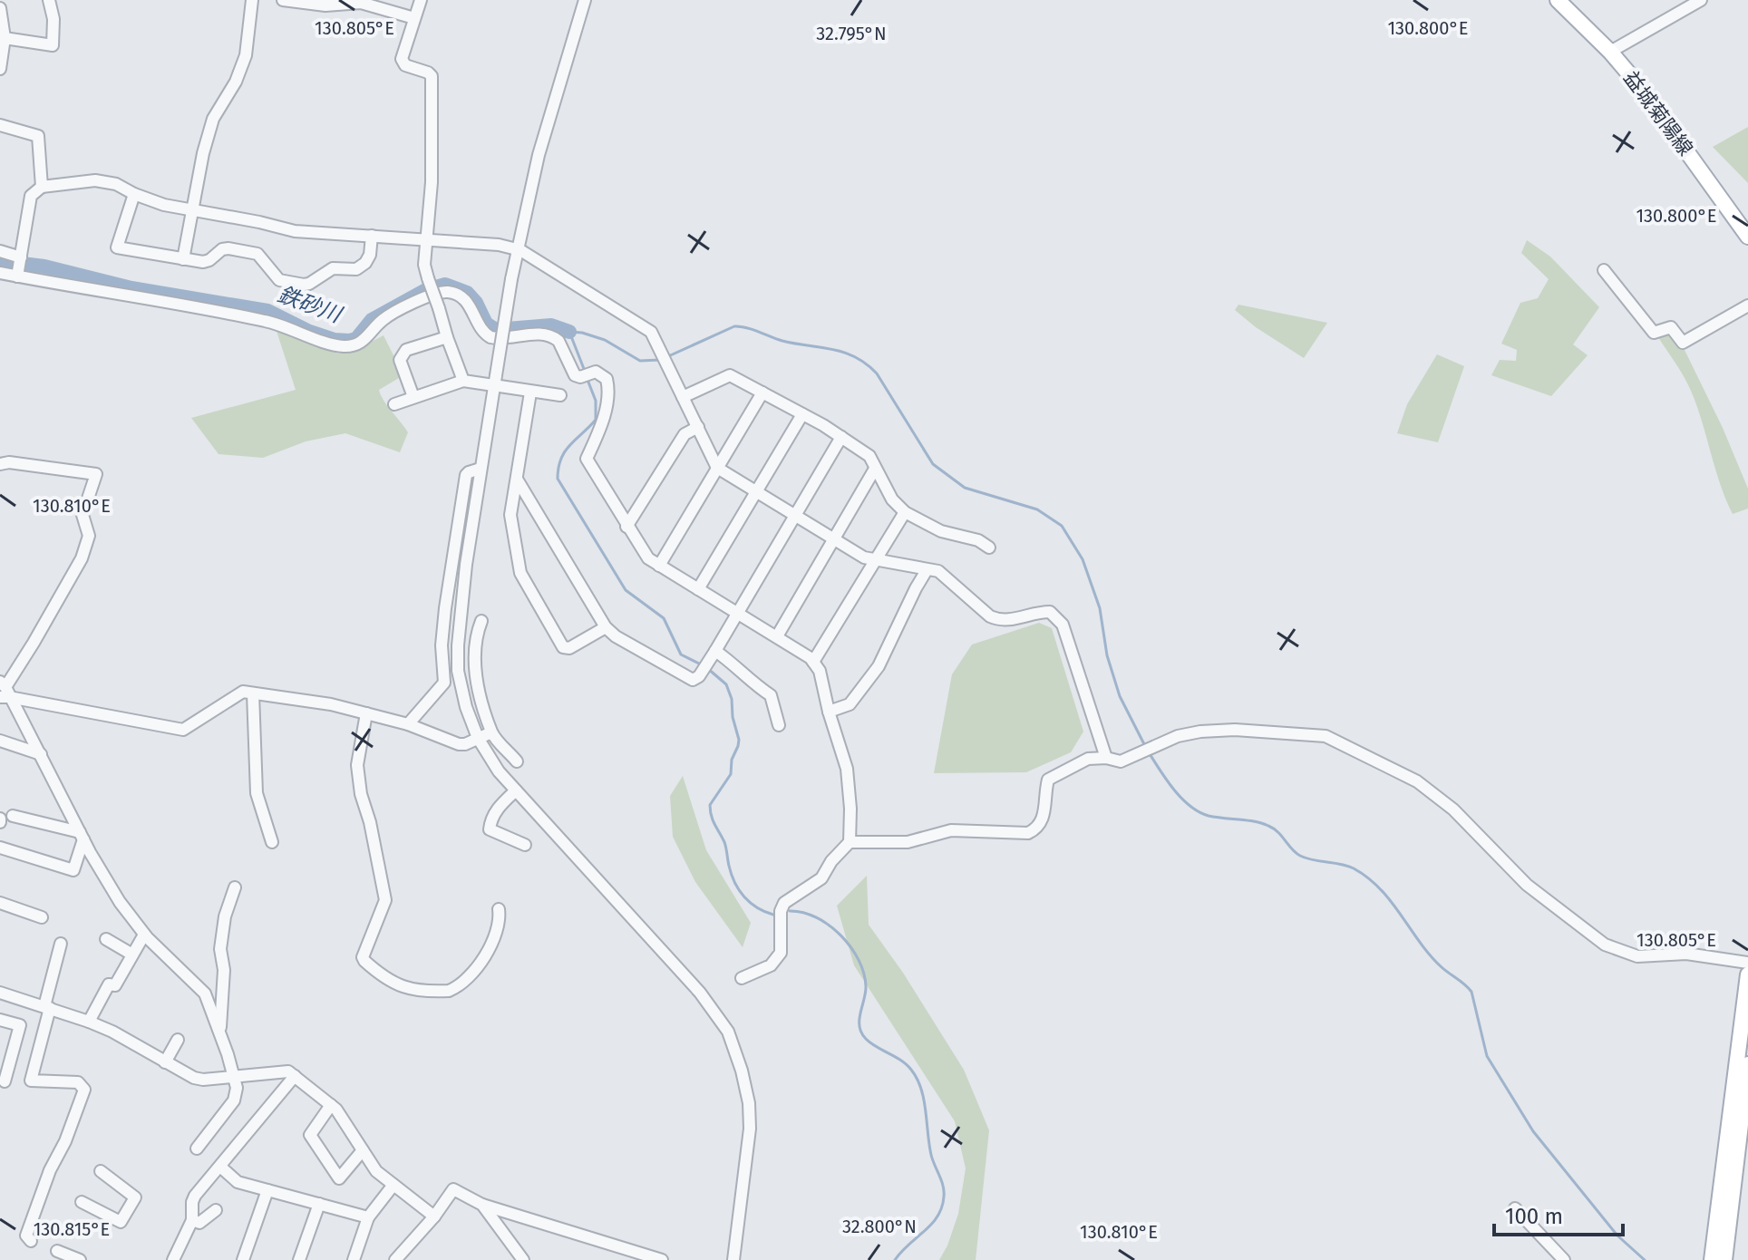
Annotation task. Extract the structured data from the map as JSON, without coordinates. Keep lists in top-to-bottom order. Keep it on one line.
{"streets":{"main road":["益城菊陽線"]},"water":["鉄砂川"],"scale_bar":"100 m","coordinates":["130.805°E","130.800°E","32.795°N","130.810°E","32.800°N","130.815°E"]}
